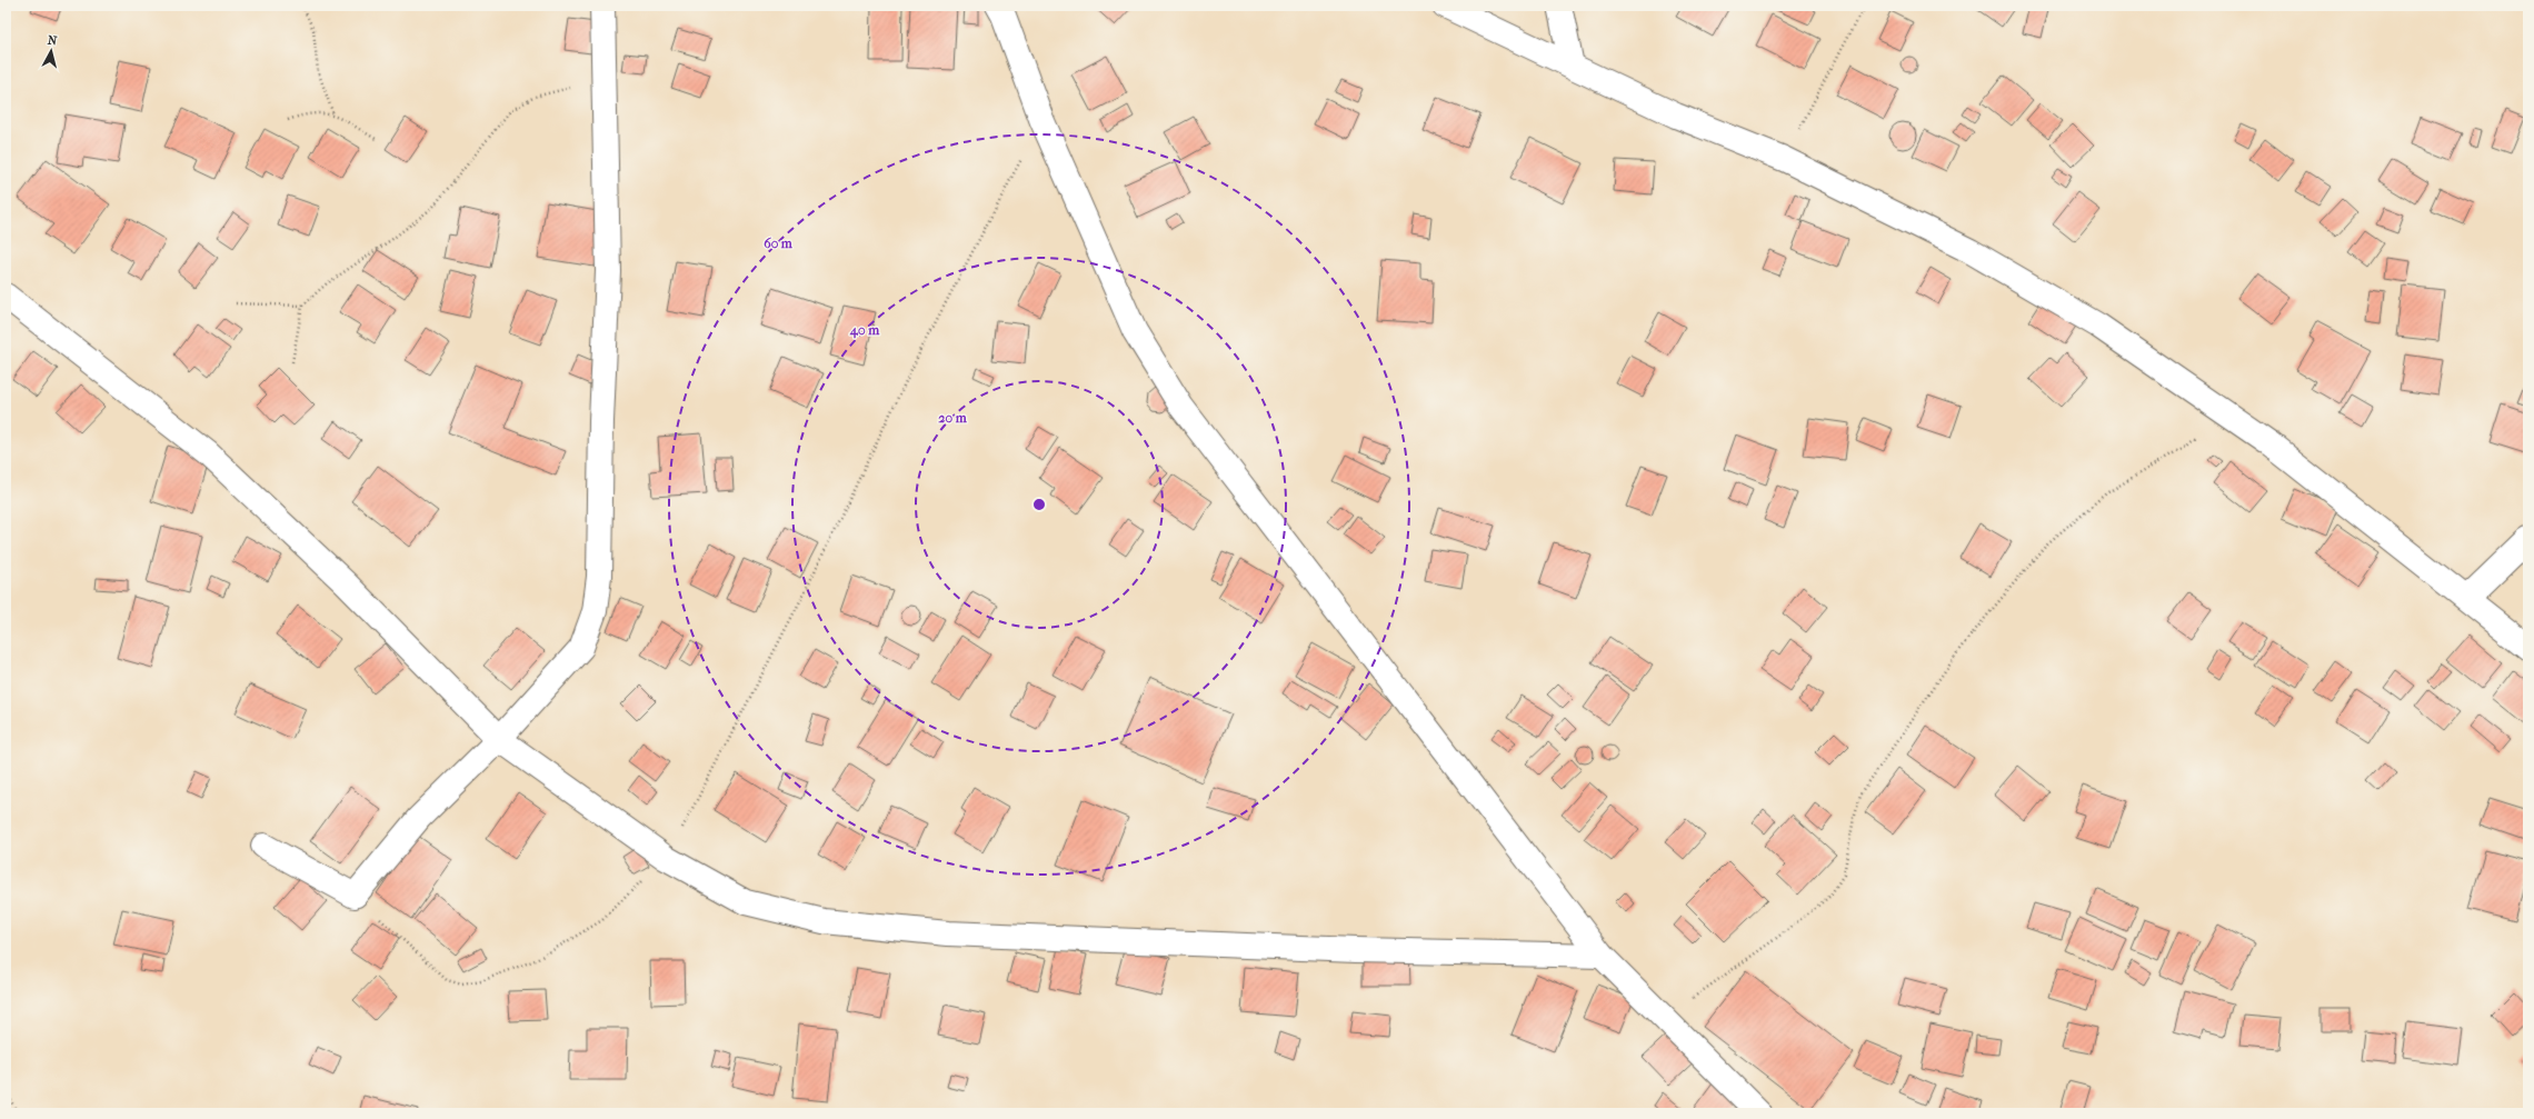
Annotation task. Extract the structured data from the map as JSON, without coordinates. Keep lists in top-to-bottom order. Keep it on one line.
{"north":"top","rings":["60 m","40 m","20 m"]}
